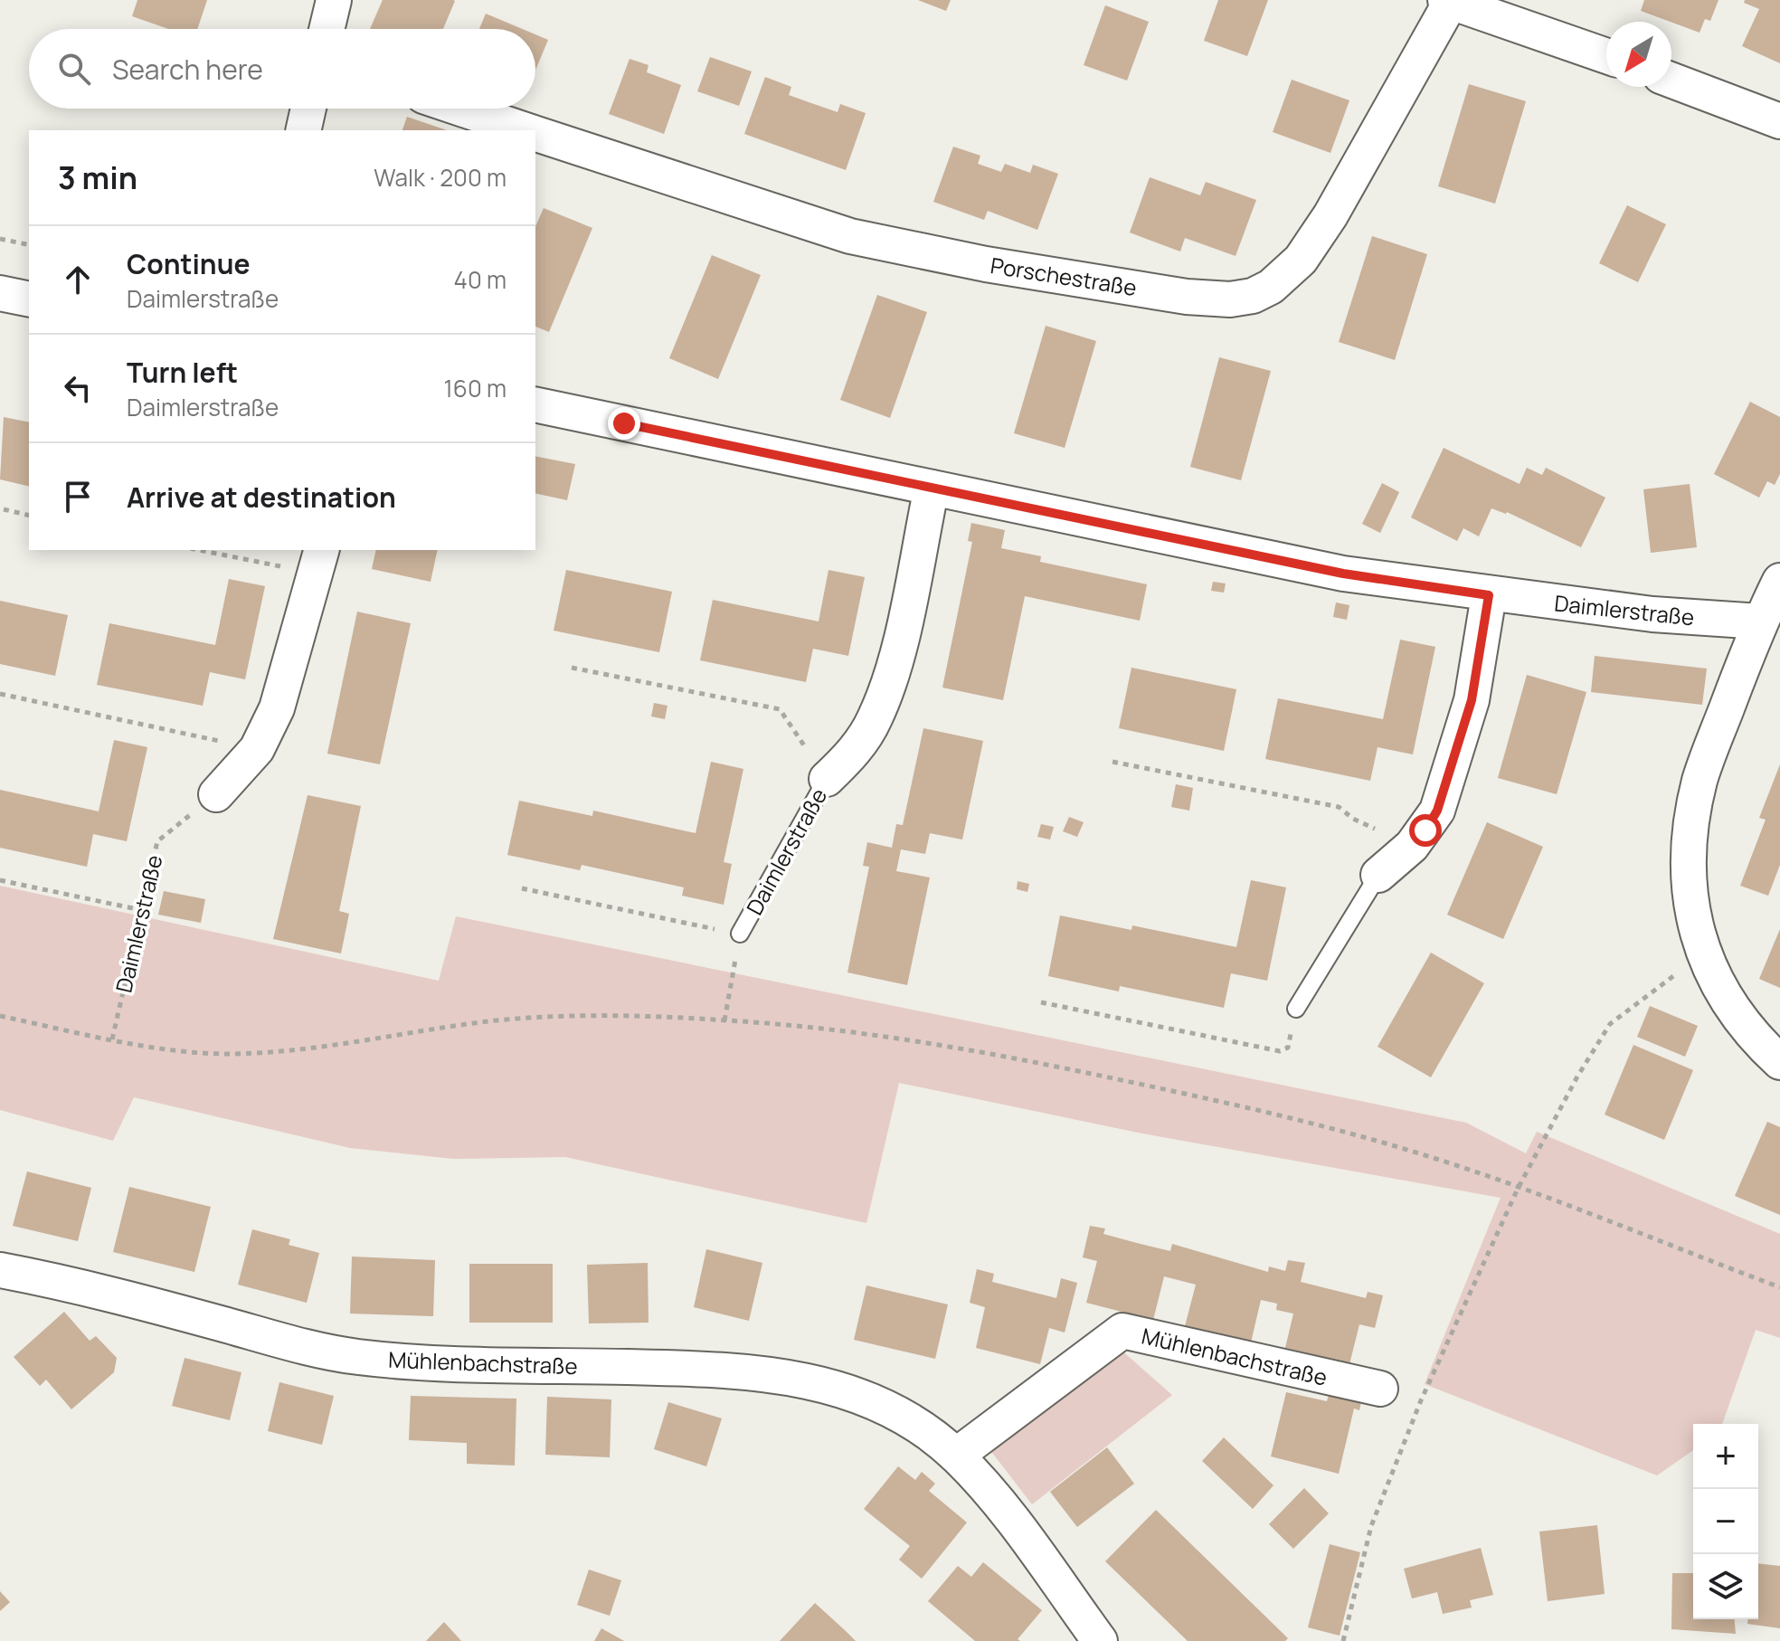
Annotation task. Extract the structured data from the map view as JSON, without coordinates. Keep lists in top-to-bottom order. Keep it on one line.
{"streets":{"street":["Porschestraße","Daimlerstraße","Mühlenbachstraße"]},"north":"bottom left","page":{"search":"Search here","heading":["3 min","Walk · 200 m"],"list":[["Continue","Daimlerstraße","40 m"],["Turn left","Daimlerstraße","160 m"],"Arrive at destination"],"map_buttons":["+","−"]}}
